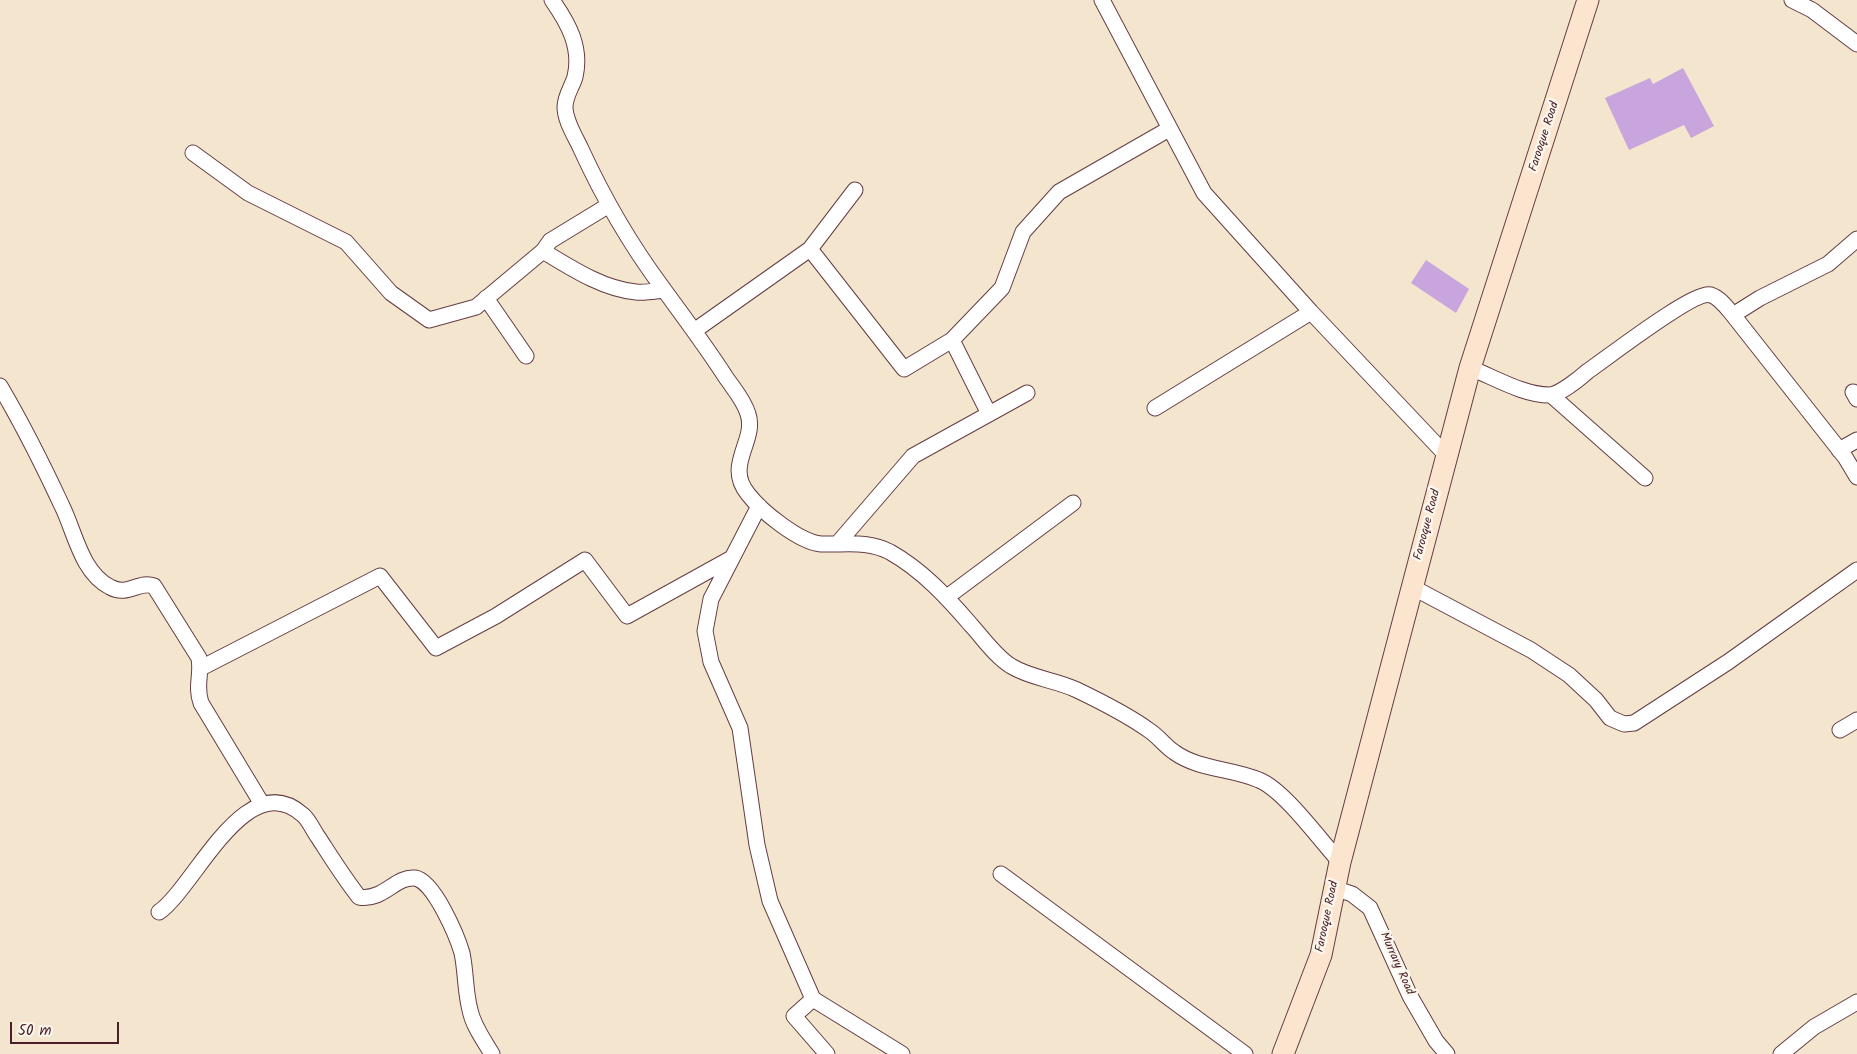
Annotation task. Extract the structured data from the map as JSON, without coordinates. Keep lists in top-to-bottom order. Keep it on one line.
{"streets":{"main road":["Farooque Road"],"street":["Murrary Road"]},"crossings":[["Farooque Road","Murrary Road"]],"scale_bar":"50 m"}
